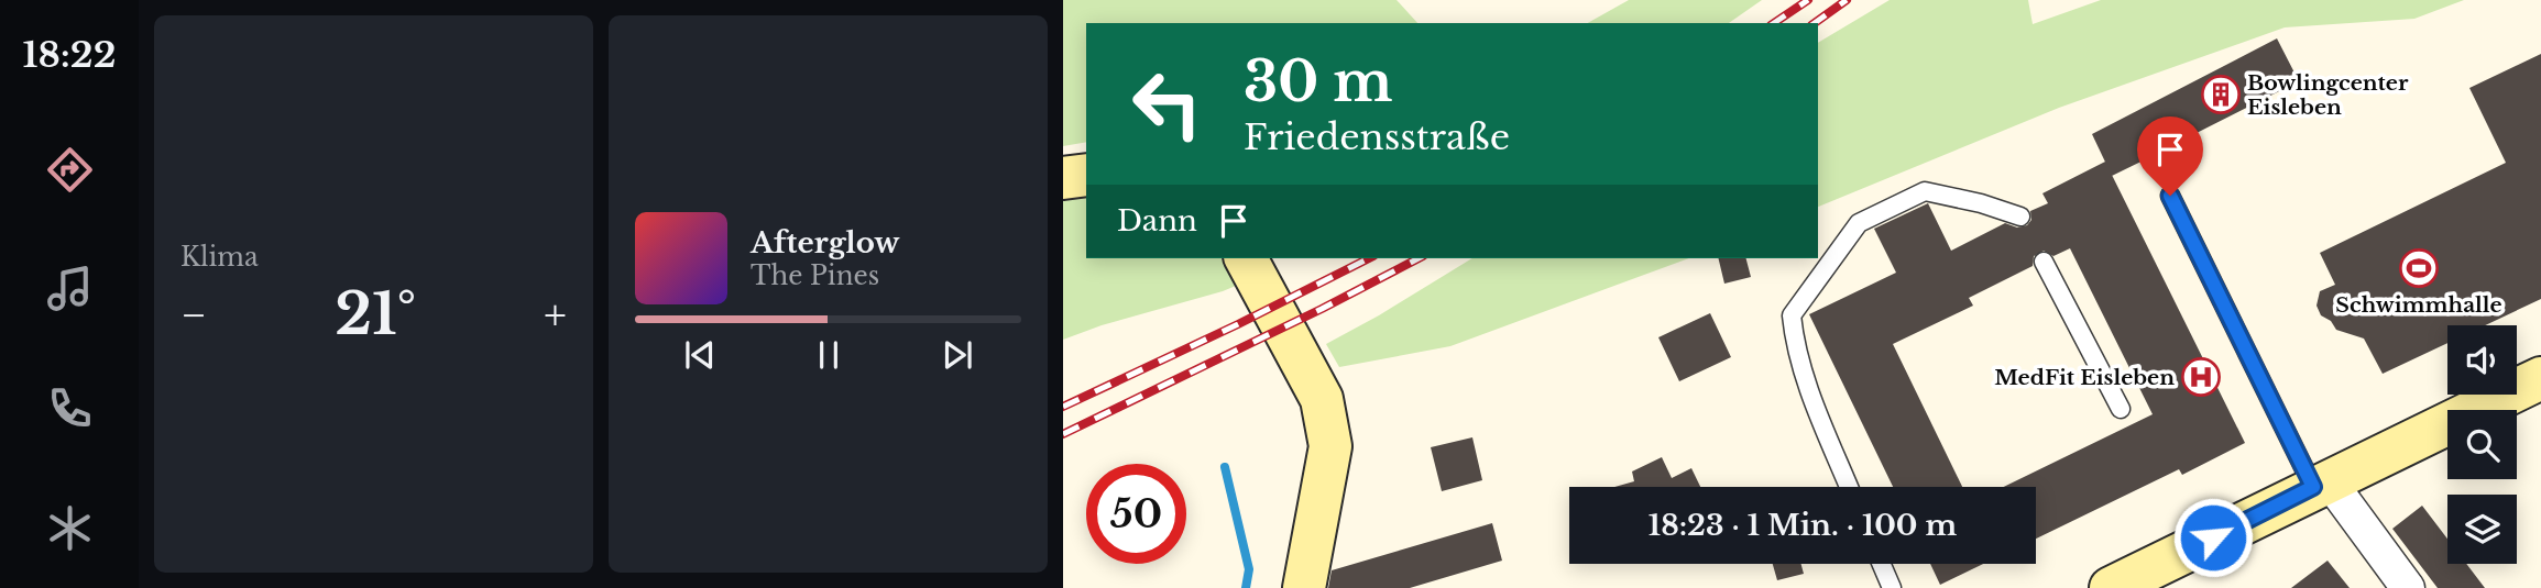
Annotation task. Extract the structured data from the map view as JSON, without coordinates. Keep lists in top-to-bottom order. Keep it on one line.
{"places":{"building":["Bowlingcenter Eisleben"],"sports":["Schwimmhalle"],"hospital":["MedFit Eisleben"]},"page":{"tabs":"18:22","tile":"Klima","turn":["30 m","Friedensstraße"],"then":"Dann","song":["Afterglow","The Pines"],"heat":["−","21°","+"],"limit":"50","trip":"18:23 · 1 Min. · 100 m"}}
